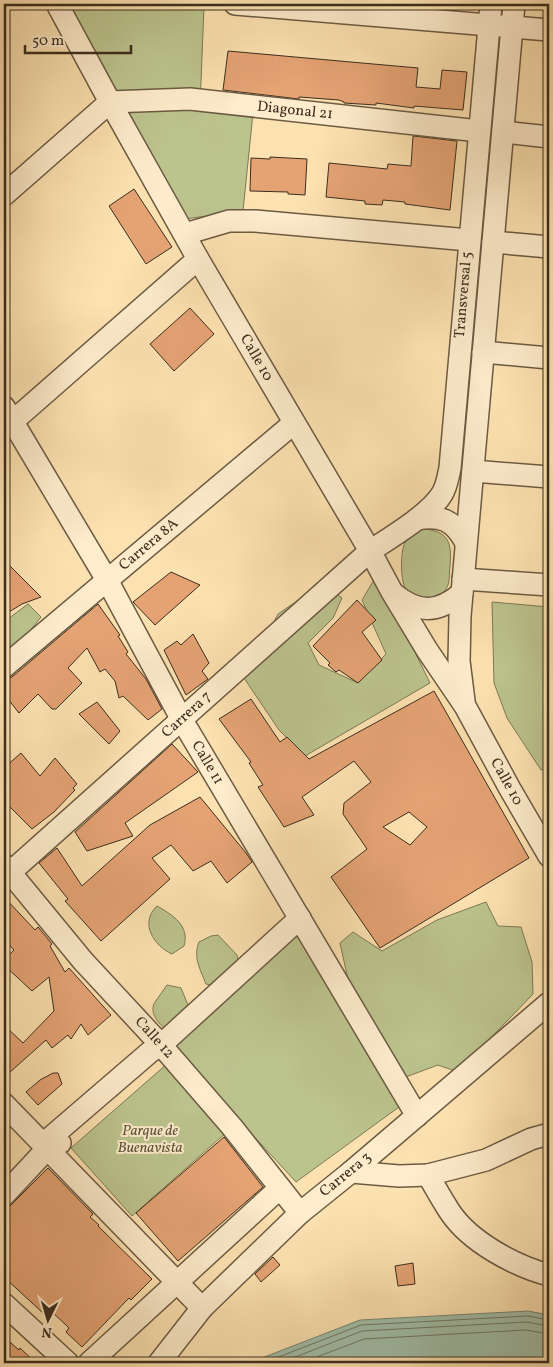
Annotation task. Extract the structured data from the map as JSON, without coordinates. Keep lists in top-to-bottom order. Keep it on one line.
{"streets":{"street":["Diagonal 21","Transversal 5","Calle 10","Carrera 8A","Carrera 7","Calle 11","Calle 12","Carrera 3"]},"crossings":[["Diagonal 21","Transversal 5"],["Diagonal 21","Calle 10"],["Transversal 5","Calle 10"],["Transversal 5","Carrera 7"],["Calle 10","Carrera 8A"],["Calle 10","Carrera 7"],["Carrera 8A","Calle 11"],["Carrera 7","Calle 11"],["Carrera 7","Calle 12"],["Calle 11","Carrera 3"],["Calle 12","Carrera 3"]],"parks":["Parque de Buenavista"],"scale_bar":"50 m","north":"bottom"}
